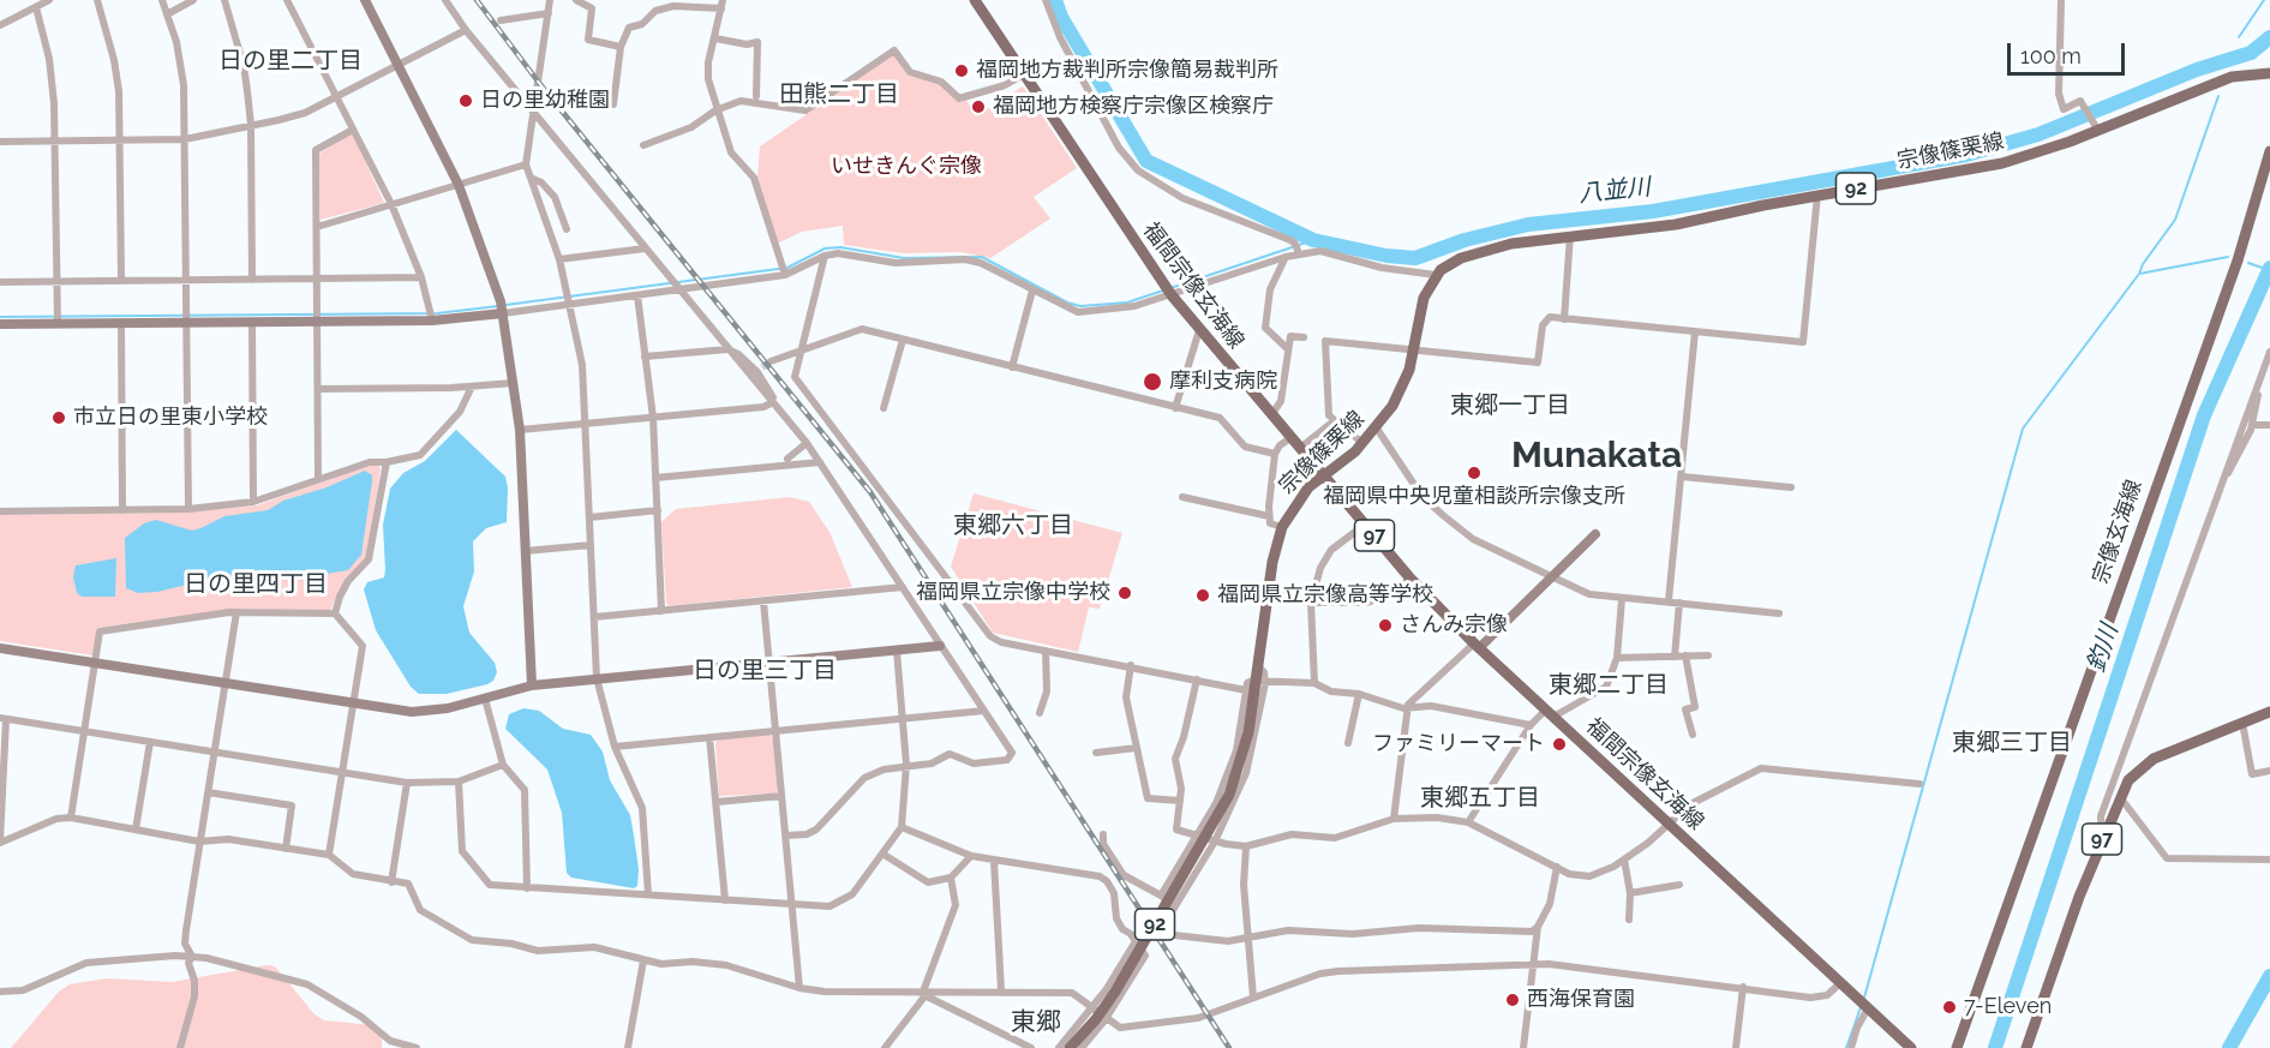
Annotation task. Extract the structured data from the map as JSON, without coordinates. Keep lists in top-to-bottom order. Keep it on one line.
{"streets":{"main road":["宗像篠栗線","92","福間宗像玄海線","宗像玄海線","97"]},"crossings":[["宗像篠栗線","福間宗像玄海線"]],"districts":["日の里二丁目","田熊二丁目","東郷一丁目","Munakata","東郷六丁目","日の里四丁目","日の里三丁目","東郷二丁目","東郷三丁目","東郷五丁目","東郷"],"water":["八並川","釣川"],"parks":["いせきんぐ宗像"],"places":["福岡地方裁判所宗像簡易裁判所","日の里幼稚園","福岡地方検察庁宗像区検察庁","摩利支病院","市立日の里東小学校","福岡県中央児童相談所宗像支所","福岡県立宗像中学校","福岡県立宗像高等学校","さんみ宗像","ファミリーマート","西海保育園","7-Eleven"],"scale_bar":"100 m"}
